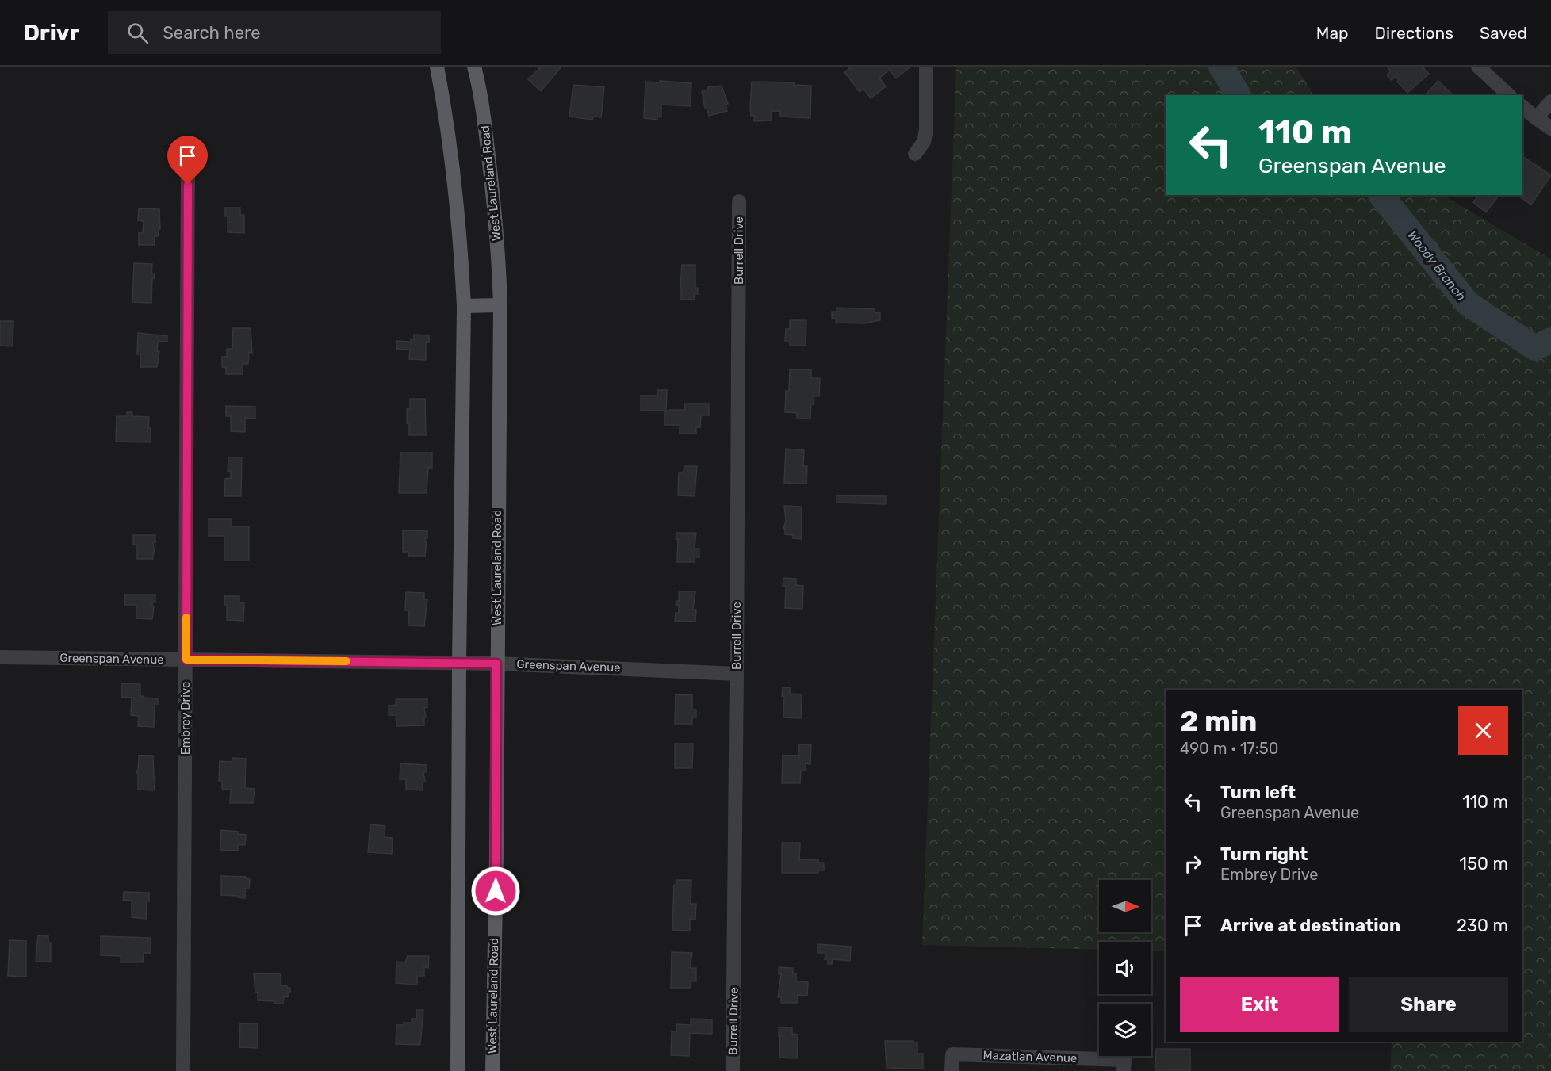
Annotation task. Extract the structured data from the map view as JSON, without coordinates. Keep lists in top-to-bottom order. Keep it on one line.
{"streets":{"main road":["West Laureland Road"],"street":["Burrell Drive","Greenspan Avenue","Embrey Drive","Mazatlan Avenue"]},"crossings":[["West Laureland Road","Greenspan Avenue"],["Burrell Drive","Greenspan Avenue"],["Greenspan Avenue","Embrey Drive"]],"water":["Woody Branch"],"north":"right","page":{"header":"Drivr","search":"Search here","nav":["Map","Directions","Saved"],"turn":["110 m","Greenspan Avenue"],"heading":["2 min","490 m · 17:50"],"list":[{"name":"Turn left","note":"Greenspan Avenue","value":"110 m"},{"name":"Turn right","note":"Embrey Drive","value":"150 m"},{"name":"Arrive at destination","value":"230 m"}],"buttons":["Exit","Share"]}}
